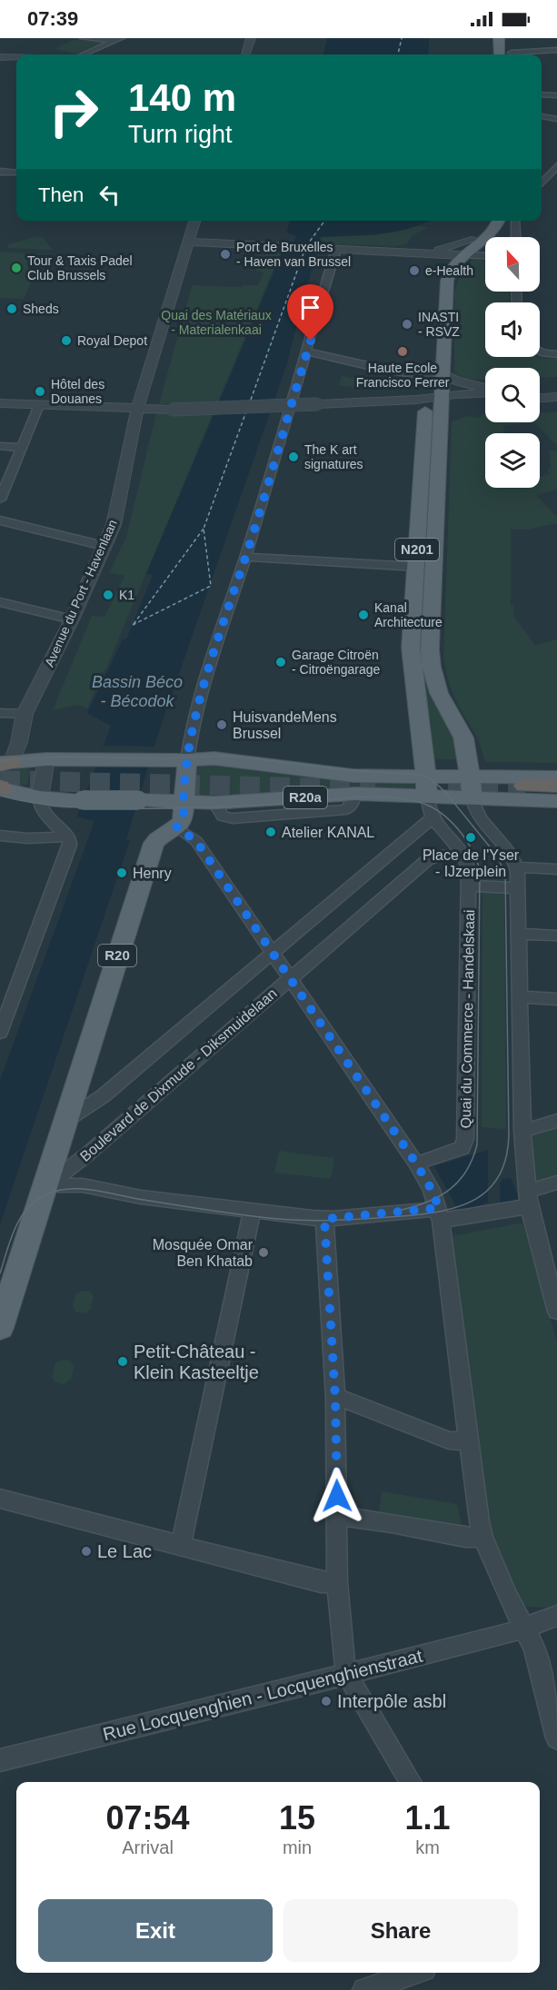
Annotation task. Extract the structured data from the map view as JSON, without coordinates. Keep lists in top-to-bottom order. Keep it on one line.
{"streets":{"main road":["N201","R20a","R20"],"street":["Avenue du Port - Havenlaan","Quai du Commerce - Handelskaai","Boulevard de Dixmude - Diksmuidelaan","Rue Locquenghien - Locquenghienstraat"]},"crossings":[["N201","R20a"],["R20","Boulevard de Dixmude - Diksmuidelaan"],["Quai du Commerce - Handelskaai","Boulevard de Dixmude - Diksmuidelaan"]],"water":["Bassin Béco - Bécodok"],"parks":["Quai des Matériaux - Materialenkaai"],"places":["Port de Bruxelles - Haven van Brussel","Tour & Taxis Padel Club Brussels","e-Health","Sheds","INASTI - RSVZ","Royal Depot","Haute Ecole Francisco Ferrer","Hôtel des Douanes","The K art signatures","K1","Kanal Architecture","Garage Citroën - Citroëngarage","HuisvandeMens Brussel","Atelier KANAL","Place de l'Yser - IJzerplein","Henry","Mosquée Omar Ben Khatab","Petit-Château - Klein Kasteeltje","Le Lac","Interpôle asbl"],"north":"top","page":{"status":"07:39","turn":["140 m","Turn right"],"then":"Then","eta":["07:54","Arrival","15","min","1.1","km"],"buttons":["Exit","Share"]}}
